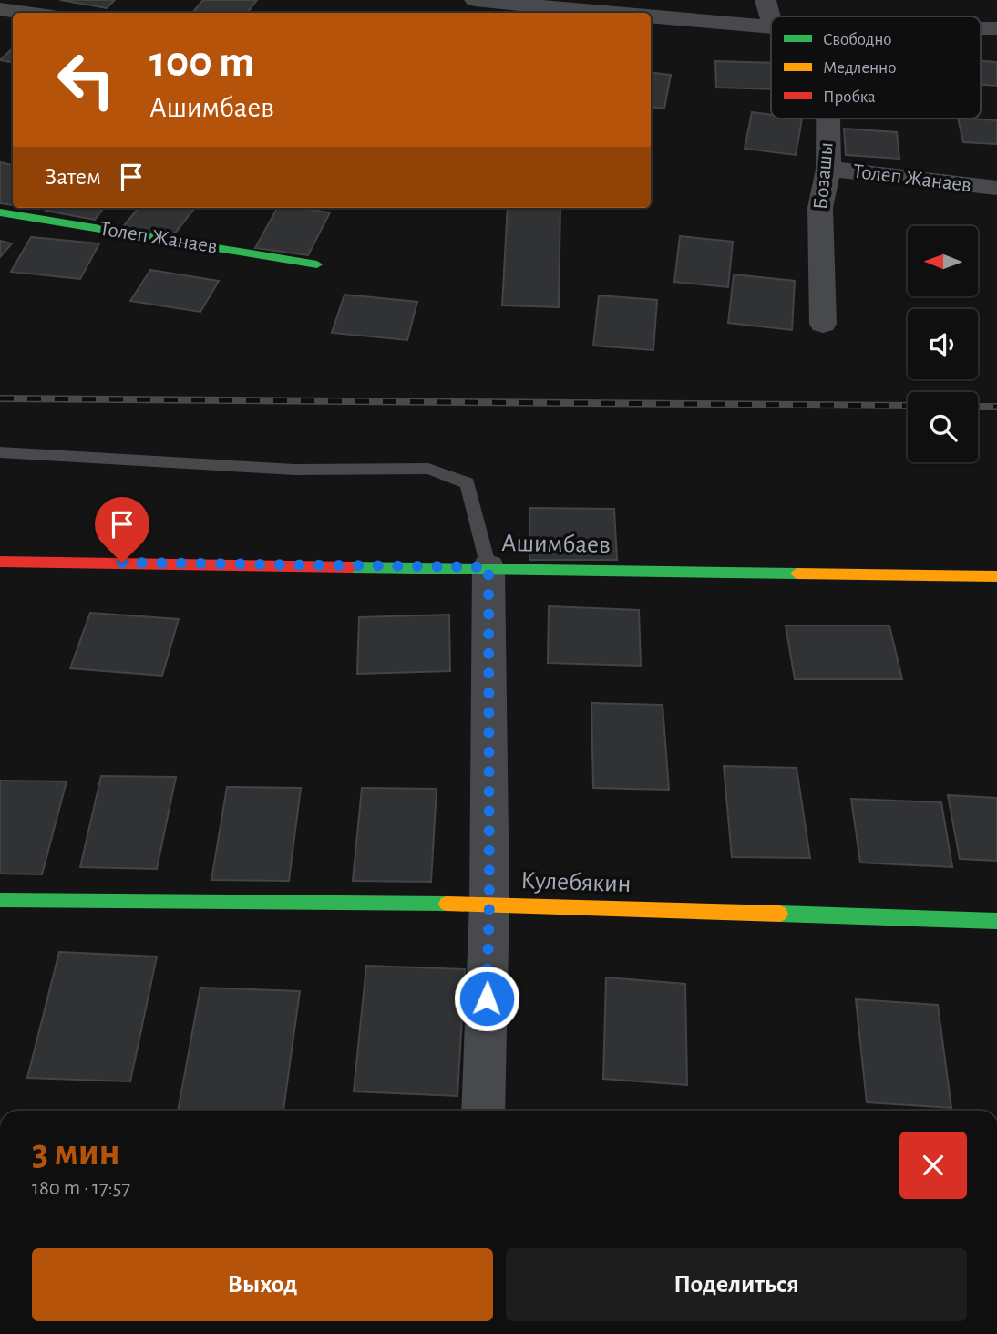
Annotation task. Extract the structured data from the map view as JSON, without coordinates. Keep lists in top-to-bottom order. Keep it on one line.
{"streets":{"street":["Бозашы","Толеп Жанаев","Ашимбаев","Кулебякин"]},"crossings":[["Бозашы","Толеп Жанаев"]],"legend":["Свободно","Медленно","Пробка"],"north":"left","page":{"turn":["100 m","Ашимбаев"],"then":"Затем","heading":["3 мин","180 m · 17:57"],"buttons":["Выход","Поделиться"]}}
